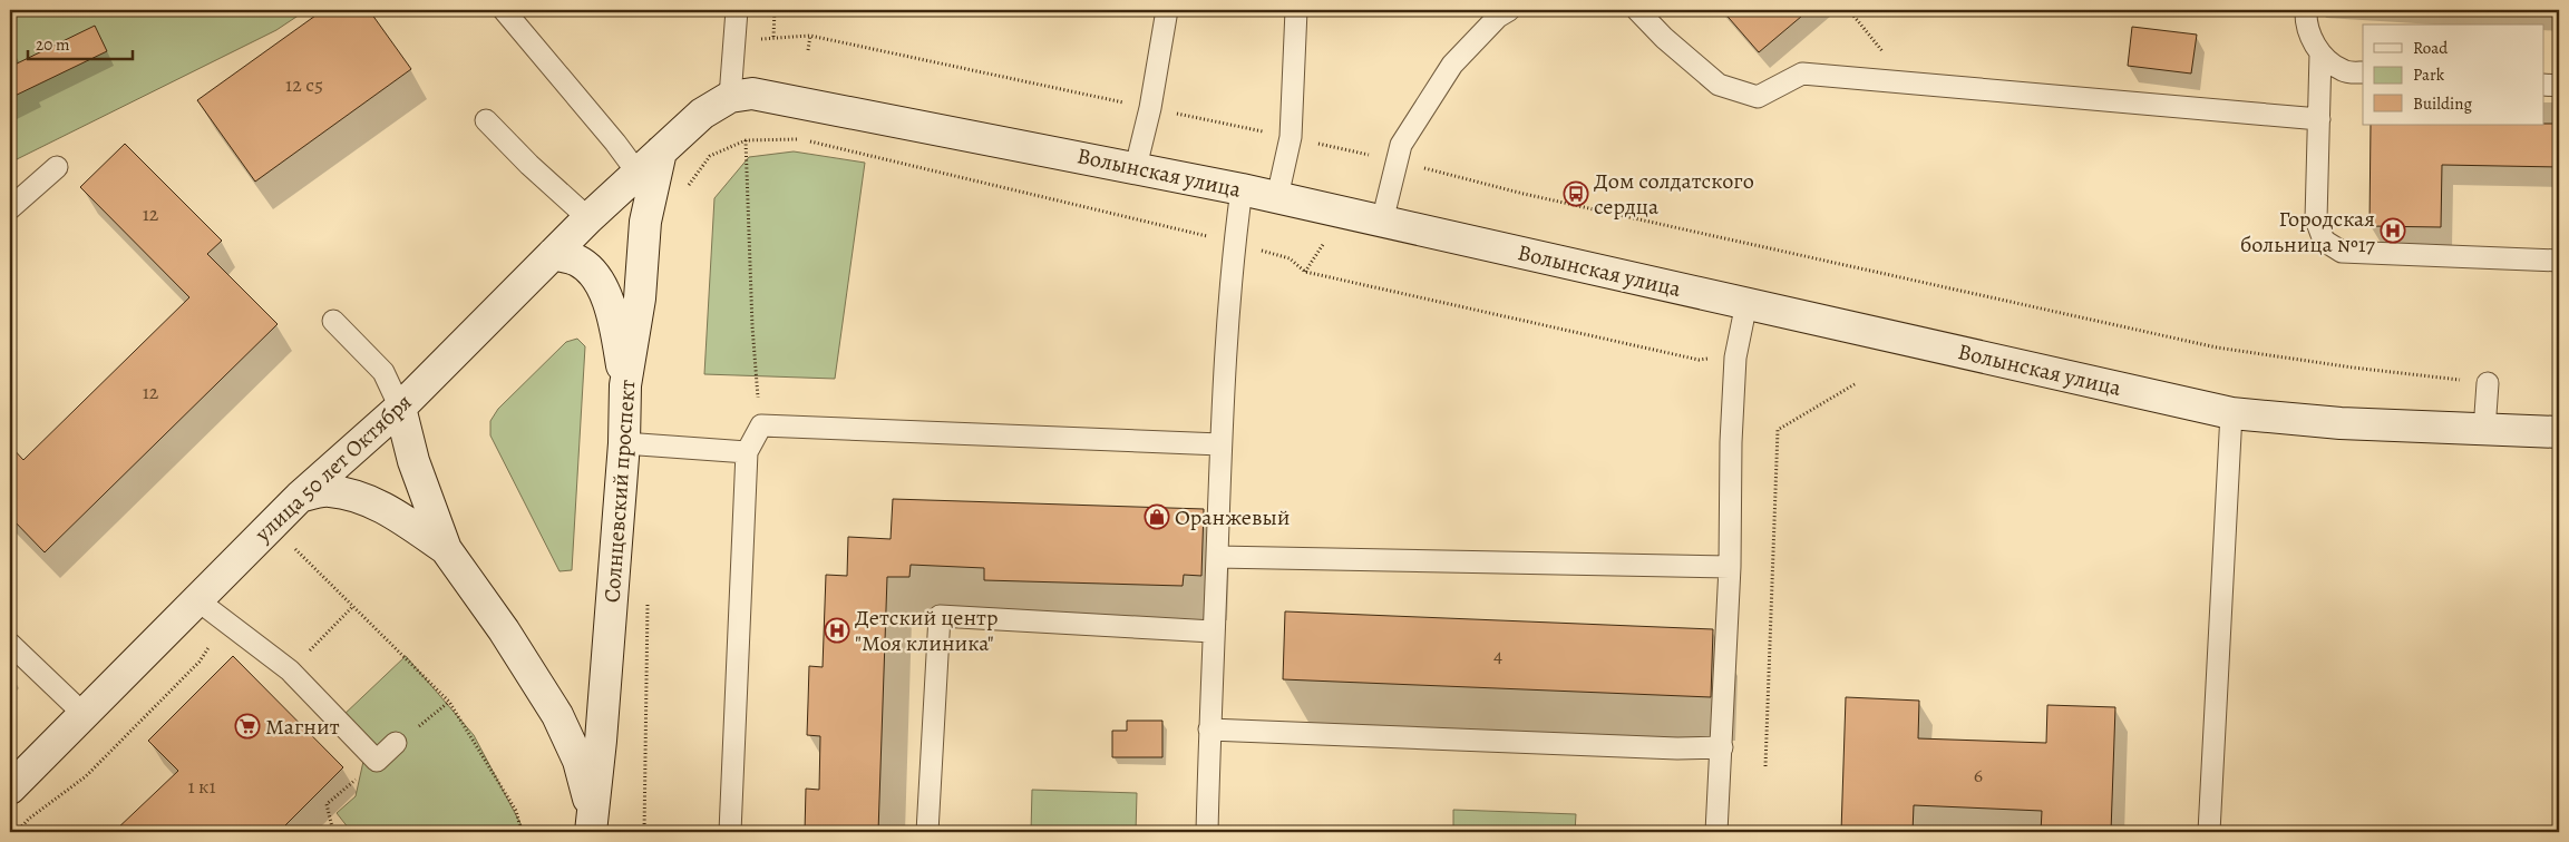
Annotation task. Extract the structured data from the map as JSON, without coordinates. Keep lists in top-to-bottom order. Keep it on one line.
{"streets":{"street":["Волынская улица","улица 50 лет Октября","Солнцевский проспект"]},"crossings":[["Волынская улица","улица 50 лет Октября"],["Волынская улица","Солнцевский проспект"],["улица 50 лет Октября","Солнцевский проспект"]],"places":{"bus stop":["Дом солдатского сердца"],"hospital":["Городская больница №17","Детский центр \"Моя клиника\""],"shop":["Оранжевый"],"supermarket":["Магнит"]},"house_numbers":["12 с5","12","12","4","6","1 к1"],"legend":["Road","Park","Building"],"scale_bar":"20 m"}
